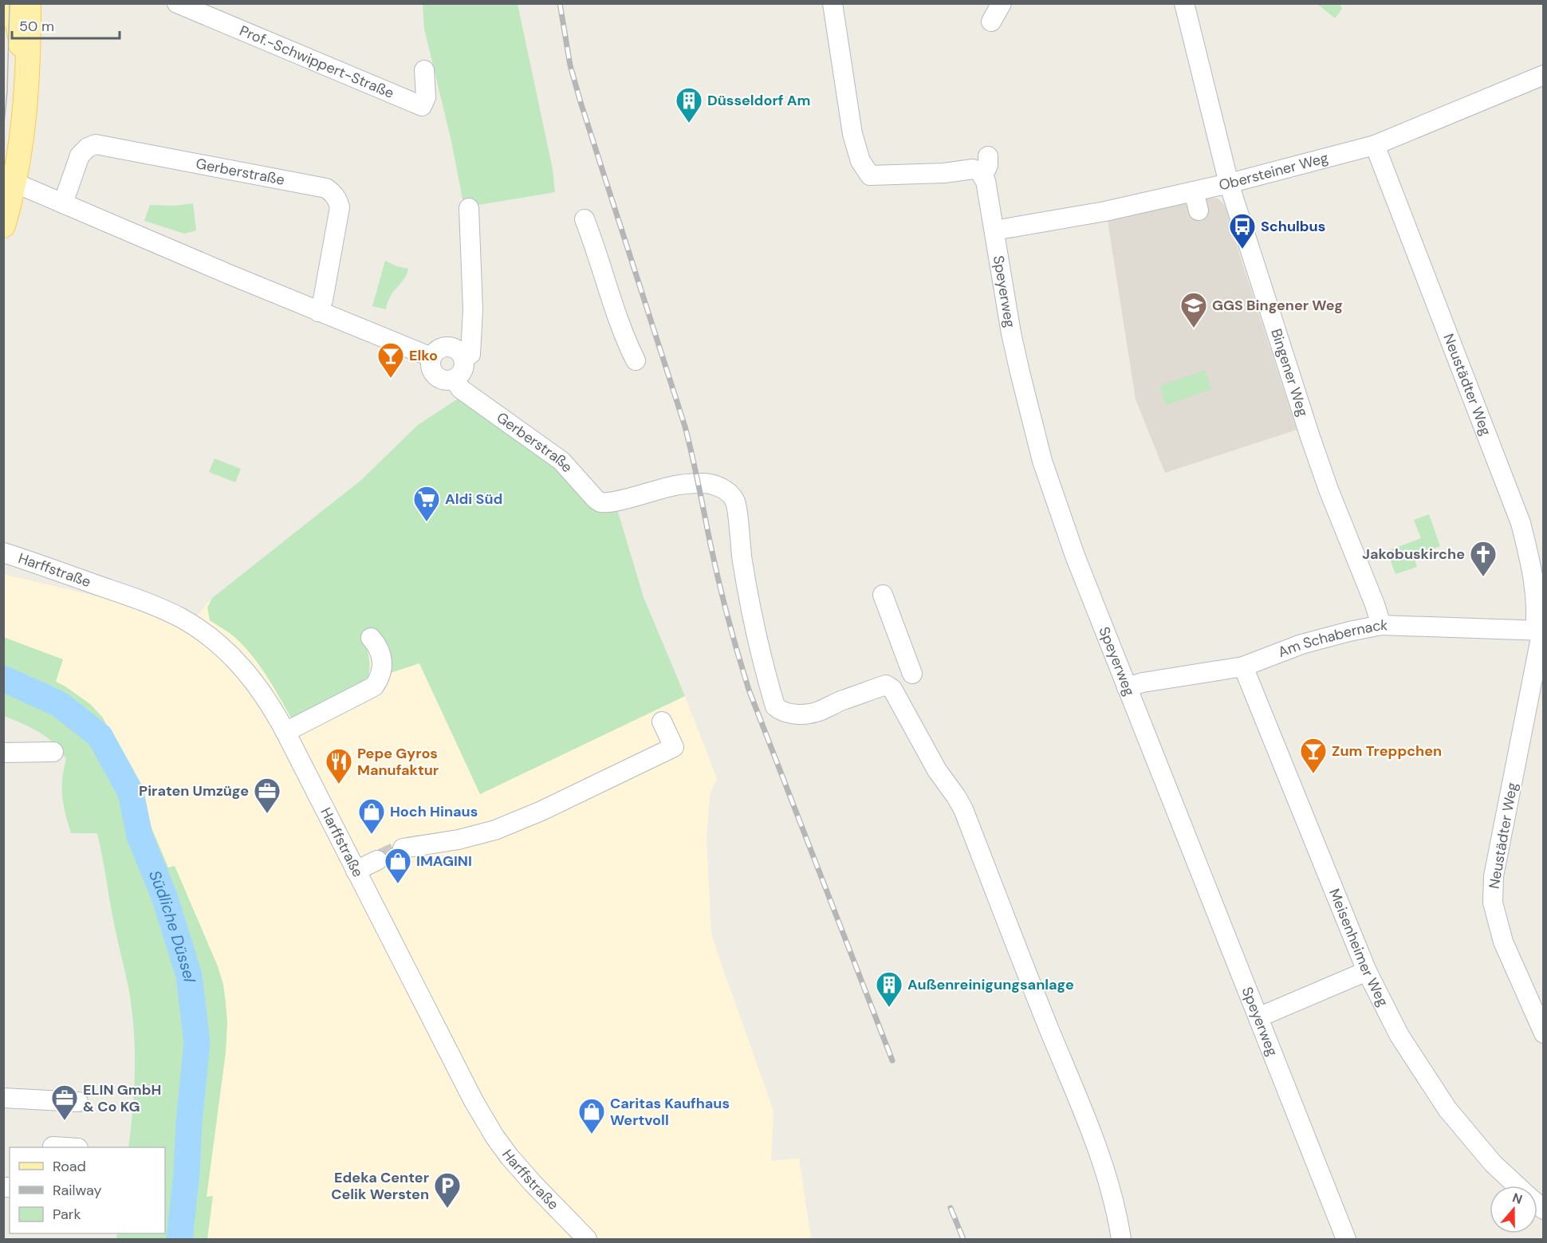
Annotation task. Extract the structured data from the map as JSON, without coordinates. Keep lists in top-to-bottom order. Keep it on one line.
{"streets":{"street":["Prof.-Schwippert-Straße","Gerberstraße","Obersteiner Weg","Speyerweg","Bingener Weg","Neustädter Weg","Harffstraße","Am Schabernack","Meisenheimer Weg"]},"crossings":[["Obersteiner Weg","Speyerweg"],["Obersteiner Weg","Bingener Weg"],["Obersteiner Weg","Neustädter Weg"],["Speyerweg","Am Schabernack"],["Bingener Weg","Am Schabernack"],["Neustädter Weg","Am Schabernack"],["Am Schabernack","Meisenheimer Weg"]],"water":["Südliche Düssel"],"places":{"building":["Düsseldorf Am","Außenreinigungsanlage"],"bus stop":["Schulbus"],"school or university":["GGS Bingener Weg"],"bar":["Elko","Zum Treppchen"],"supermarket":["Aldi Süd"],"church":["Jakobuskirche"],"restaurant":["Pepe Gyros Manufaktur"],"office":["Piraten Umzüge","ELIN GmbH & Co KG"],"shop":["Hoch Hinaus","IMAGINI","Caritas Kaufhaus Wertvoll"],"parking":["Edeka Center Celik Wersten"]},"legend":["Road","Railway","Park"],"scale_bar":"50 m","north":"top"}
